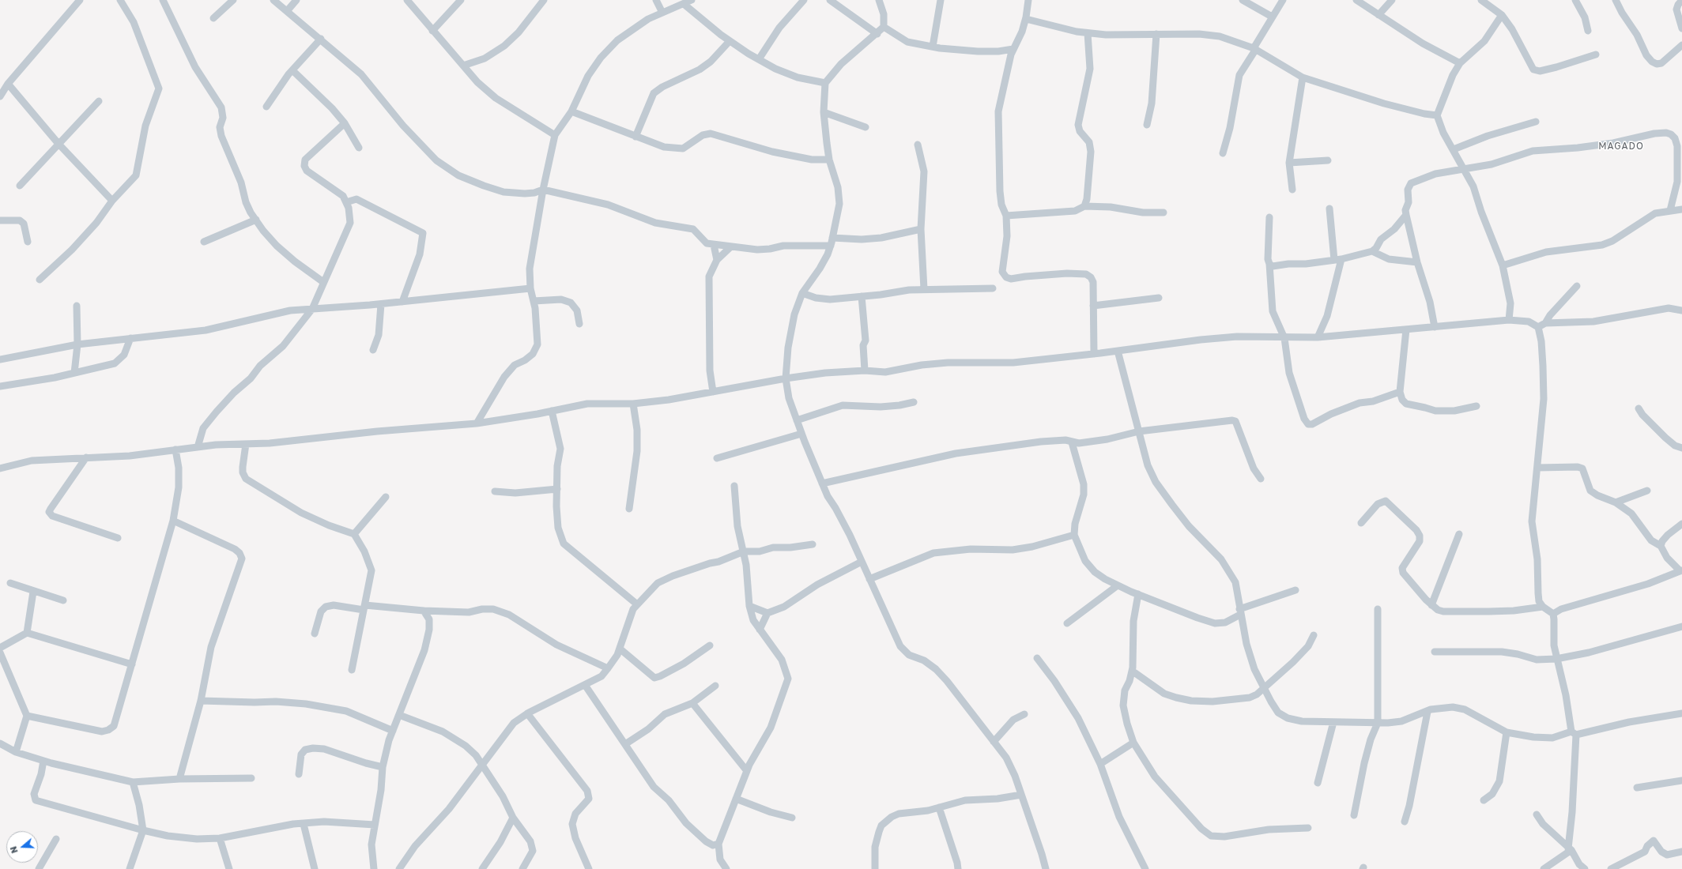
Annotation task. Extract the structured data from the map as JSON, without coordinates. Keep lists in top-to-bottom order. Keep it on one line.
{"districts":["MAGADO"],"north":"left"}
